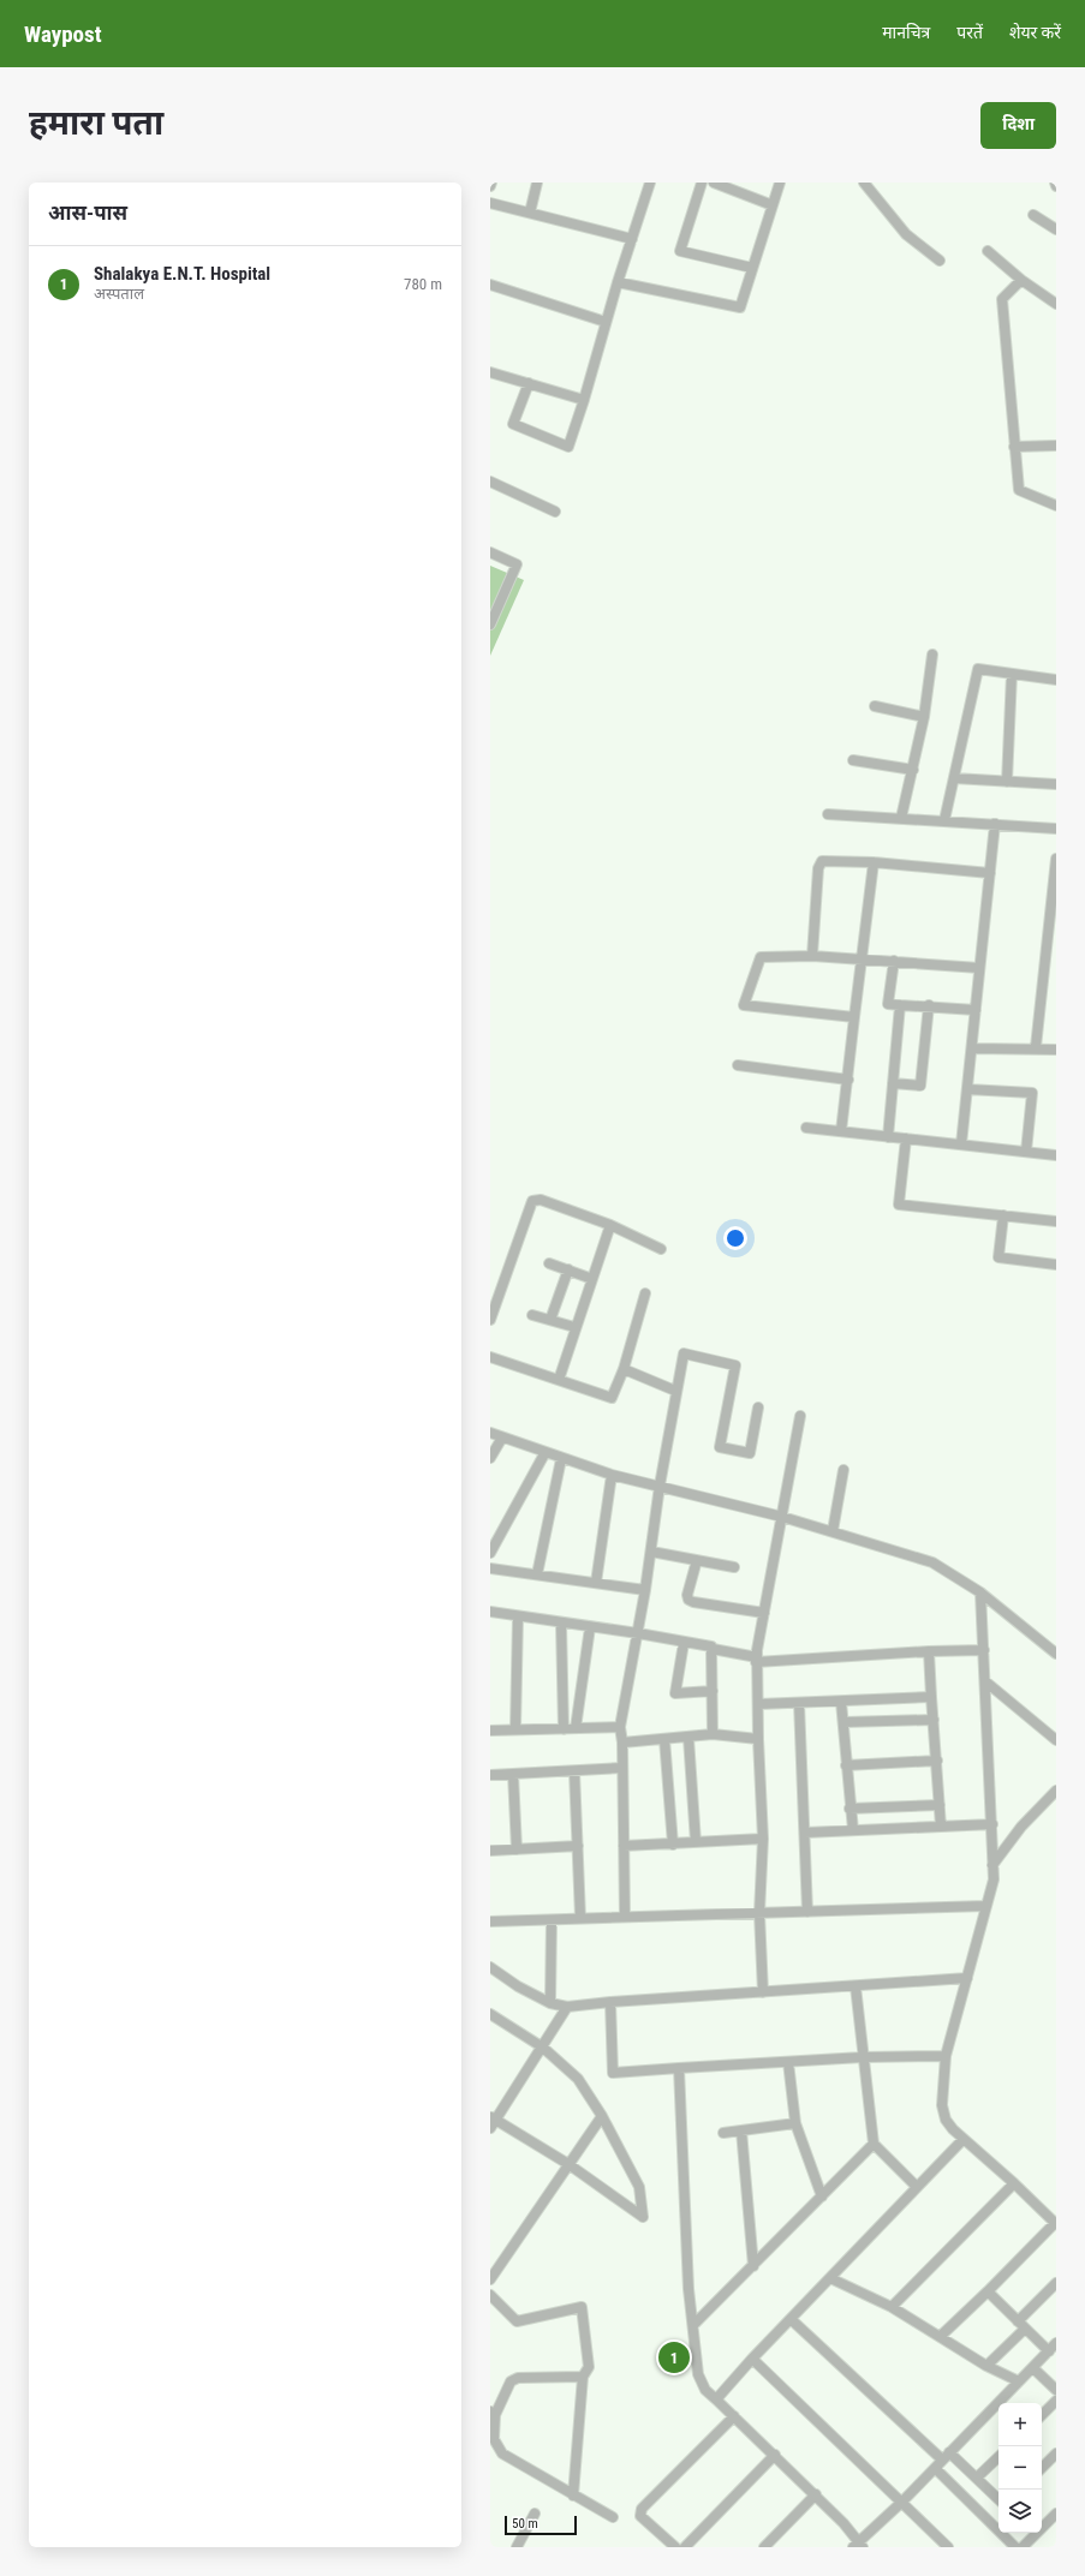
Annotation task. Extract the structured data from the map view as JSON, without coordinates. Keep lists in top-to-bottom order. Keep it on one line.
{"scale_bar":"50 m","page":{"header":"Waypost","nav":["मानचित्र","परतें","शेयर करें"],"buttons":"दिशा","title":"हमारा पता","heading":"आस-पास","list":[{"mark":"1","name":"Shalakya E.N.T. Hospital","note":"अस्पताल","value":"780 m"}],"pins":"1","map_buttons":["+","−"],"scale":"50 m"}}
